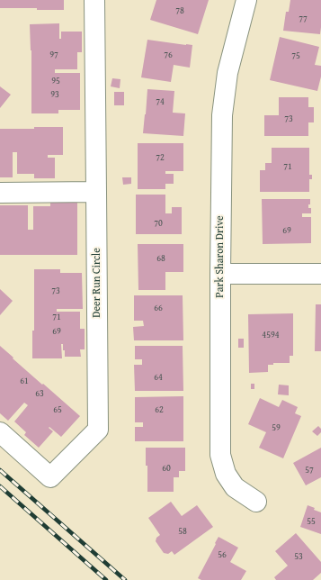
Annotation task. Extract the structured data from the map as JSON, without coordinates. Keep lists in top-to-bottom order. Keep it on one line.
{"streets":{"street":["Park Sharon Drive","Deer Run Circle"]},"house_numbers":["78","77","97","76","75","95","93","74","73","72","71","70","69","68","73","66","71","69","4594","64","61","63","65","62","59","60","57","55","58","56","53"]}
